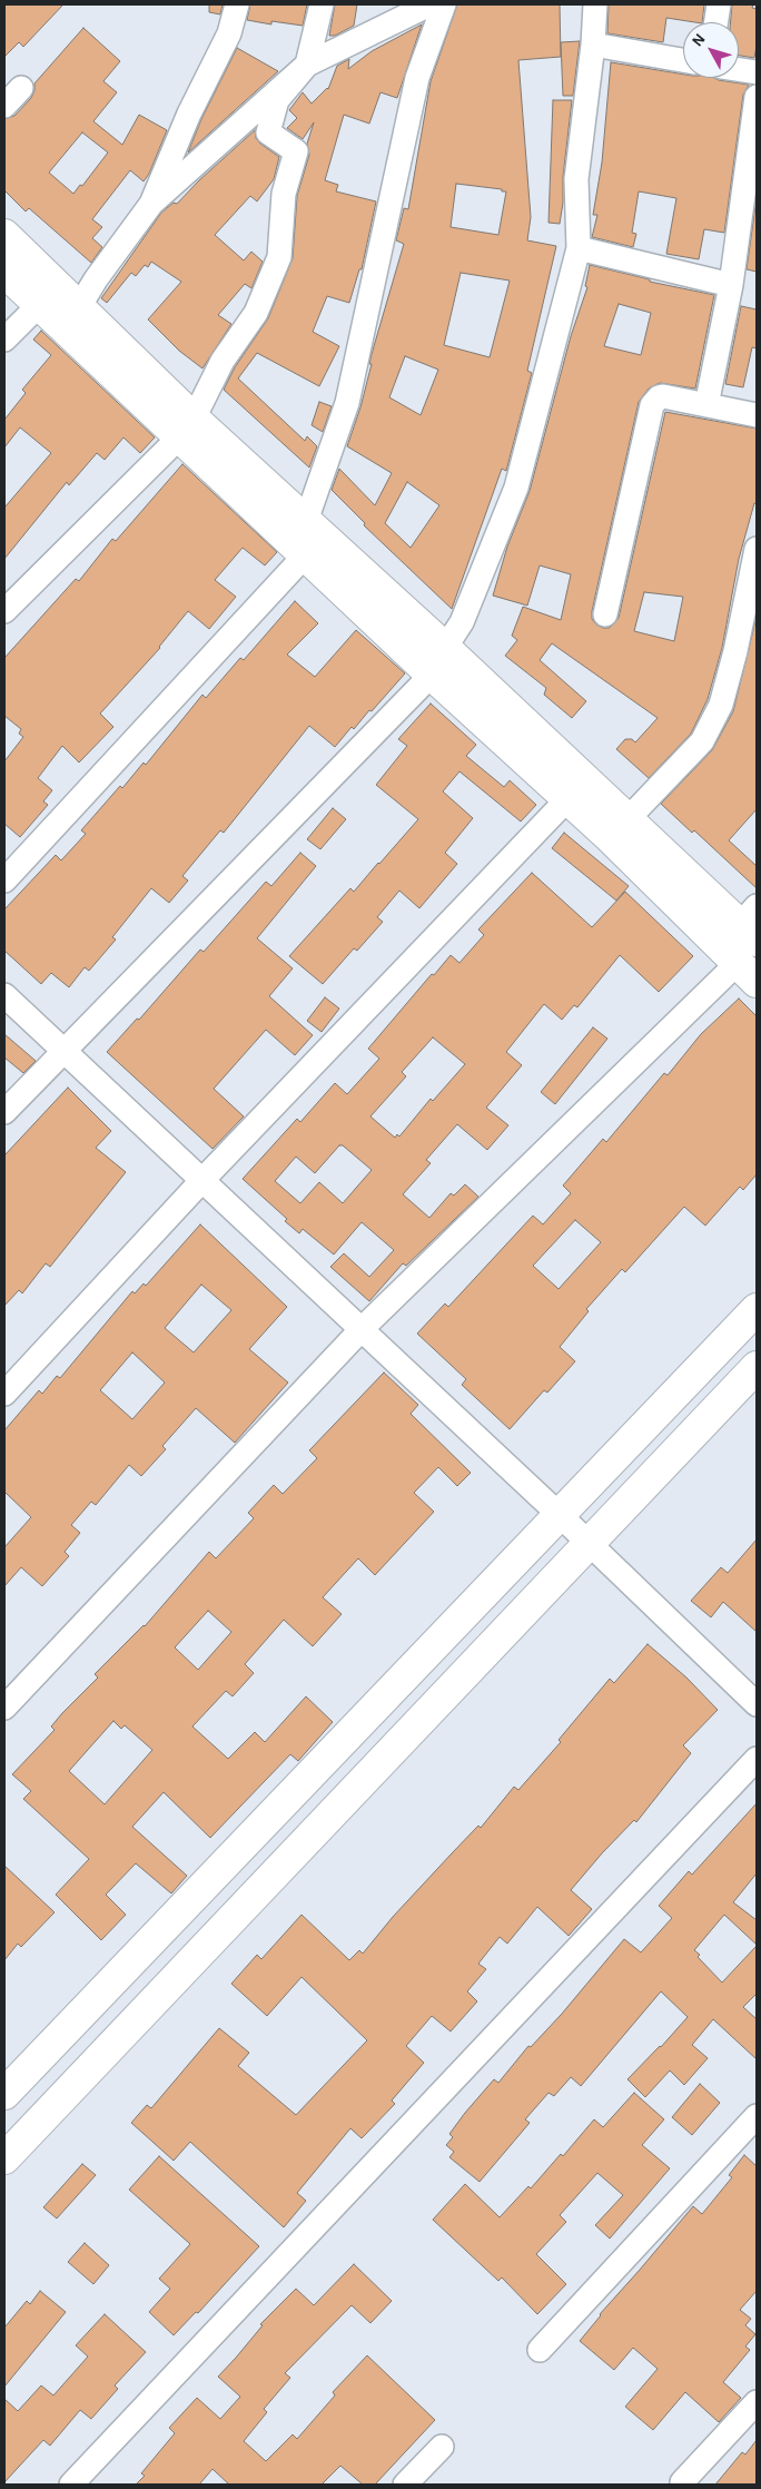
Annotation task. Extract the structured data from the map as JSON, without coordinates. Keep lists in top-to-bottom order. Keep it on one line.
{"north":"top left"}
